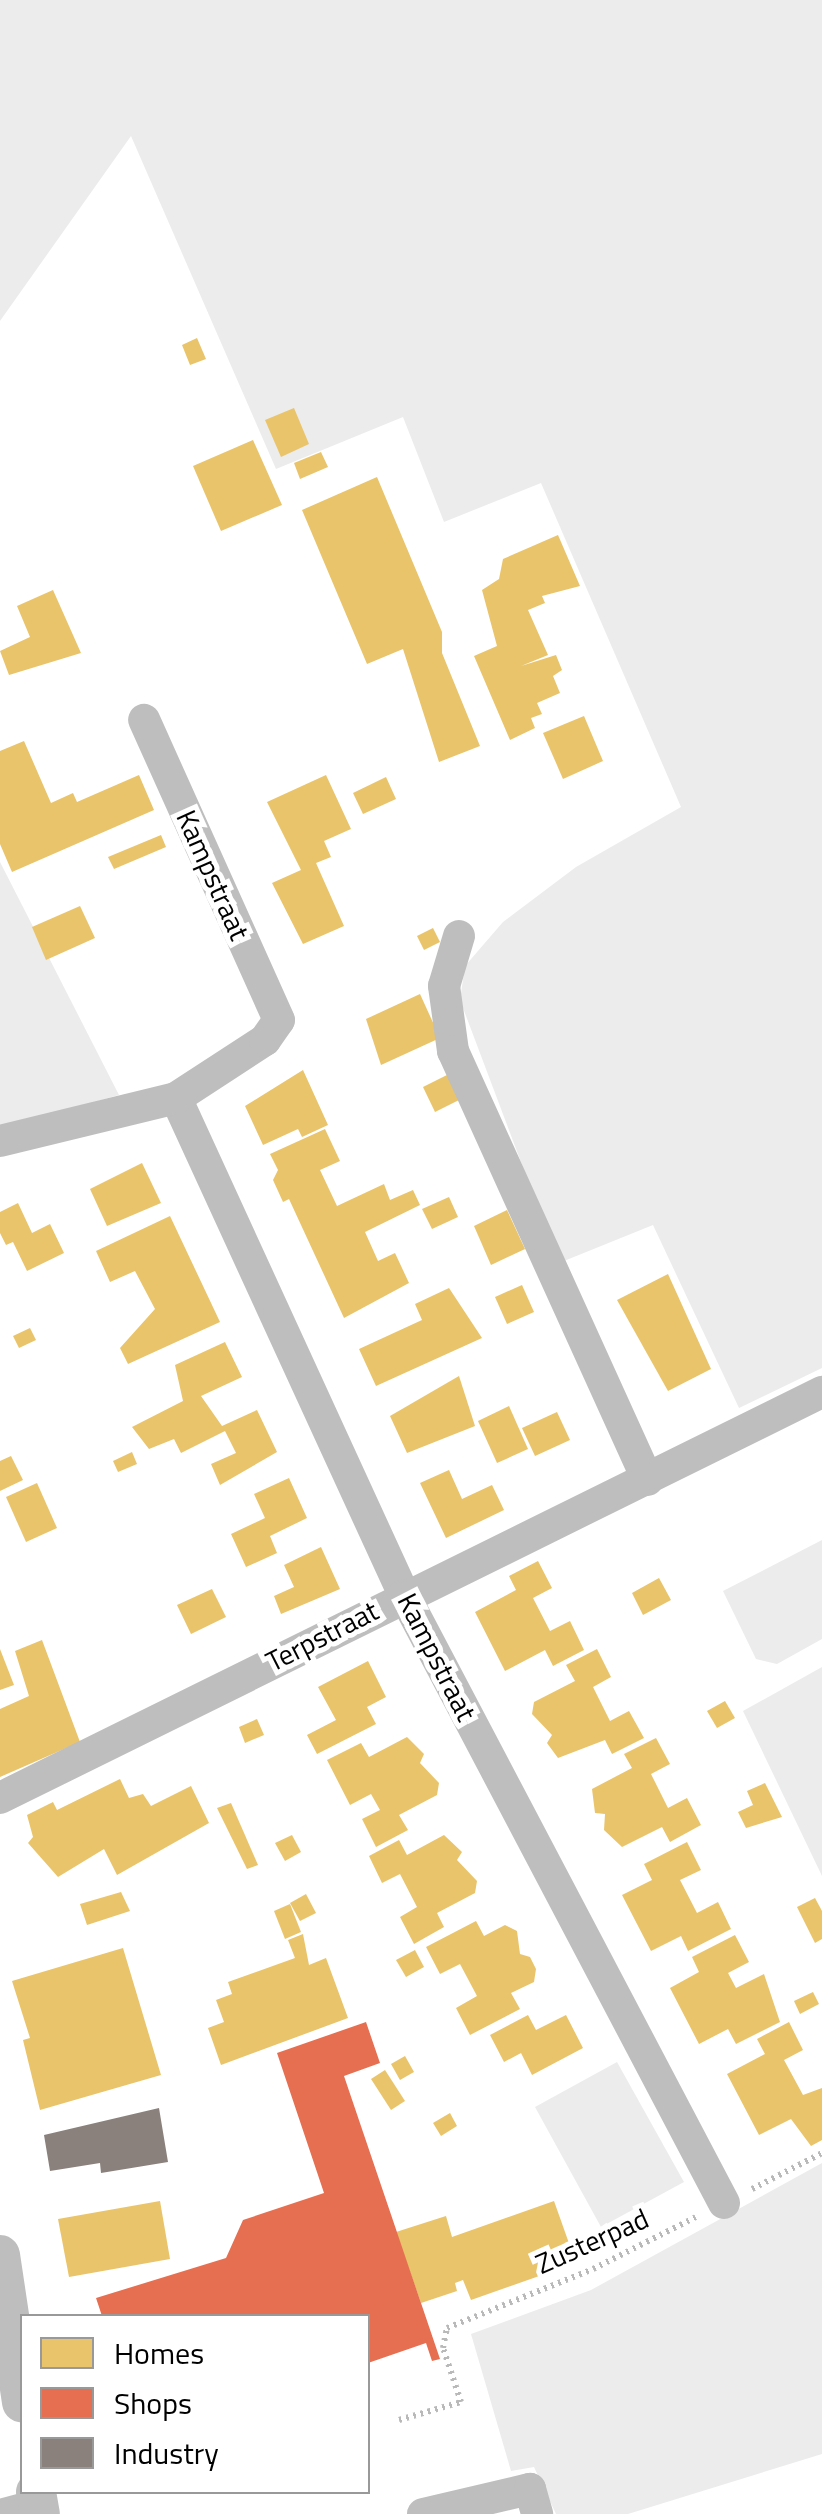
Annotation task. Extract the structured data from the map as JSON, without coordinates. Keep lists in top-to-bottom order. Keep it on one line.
{"streets":{"street":["Kampstraat","Terpstraat"],"path":["Zusterpad"]},"crossings":[["Kampstraat","Terpstraat"],["Kampstraat","Zusterpad"]],"legend":["Homes","Shops","Industry"]}
